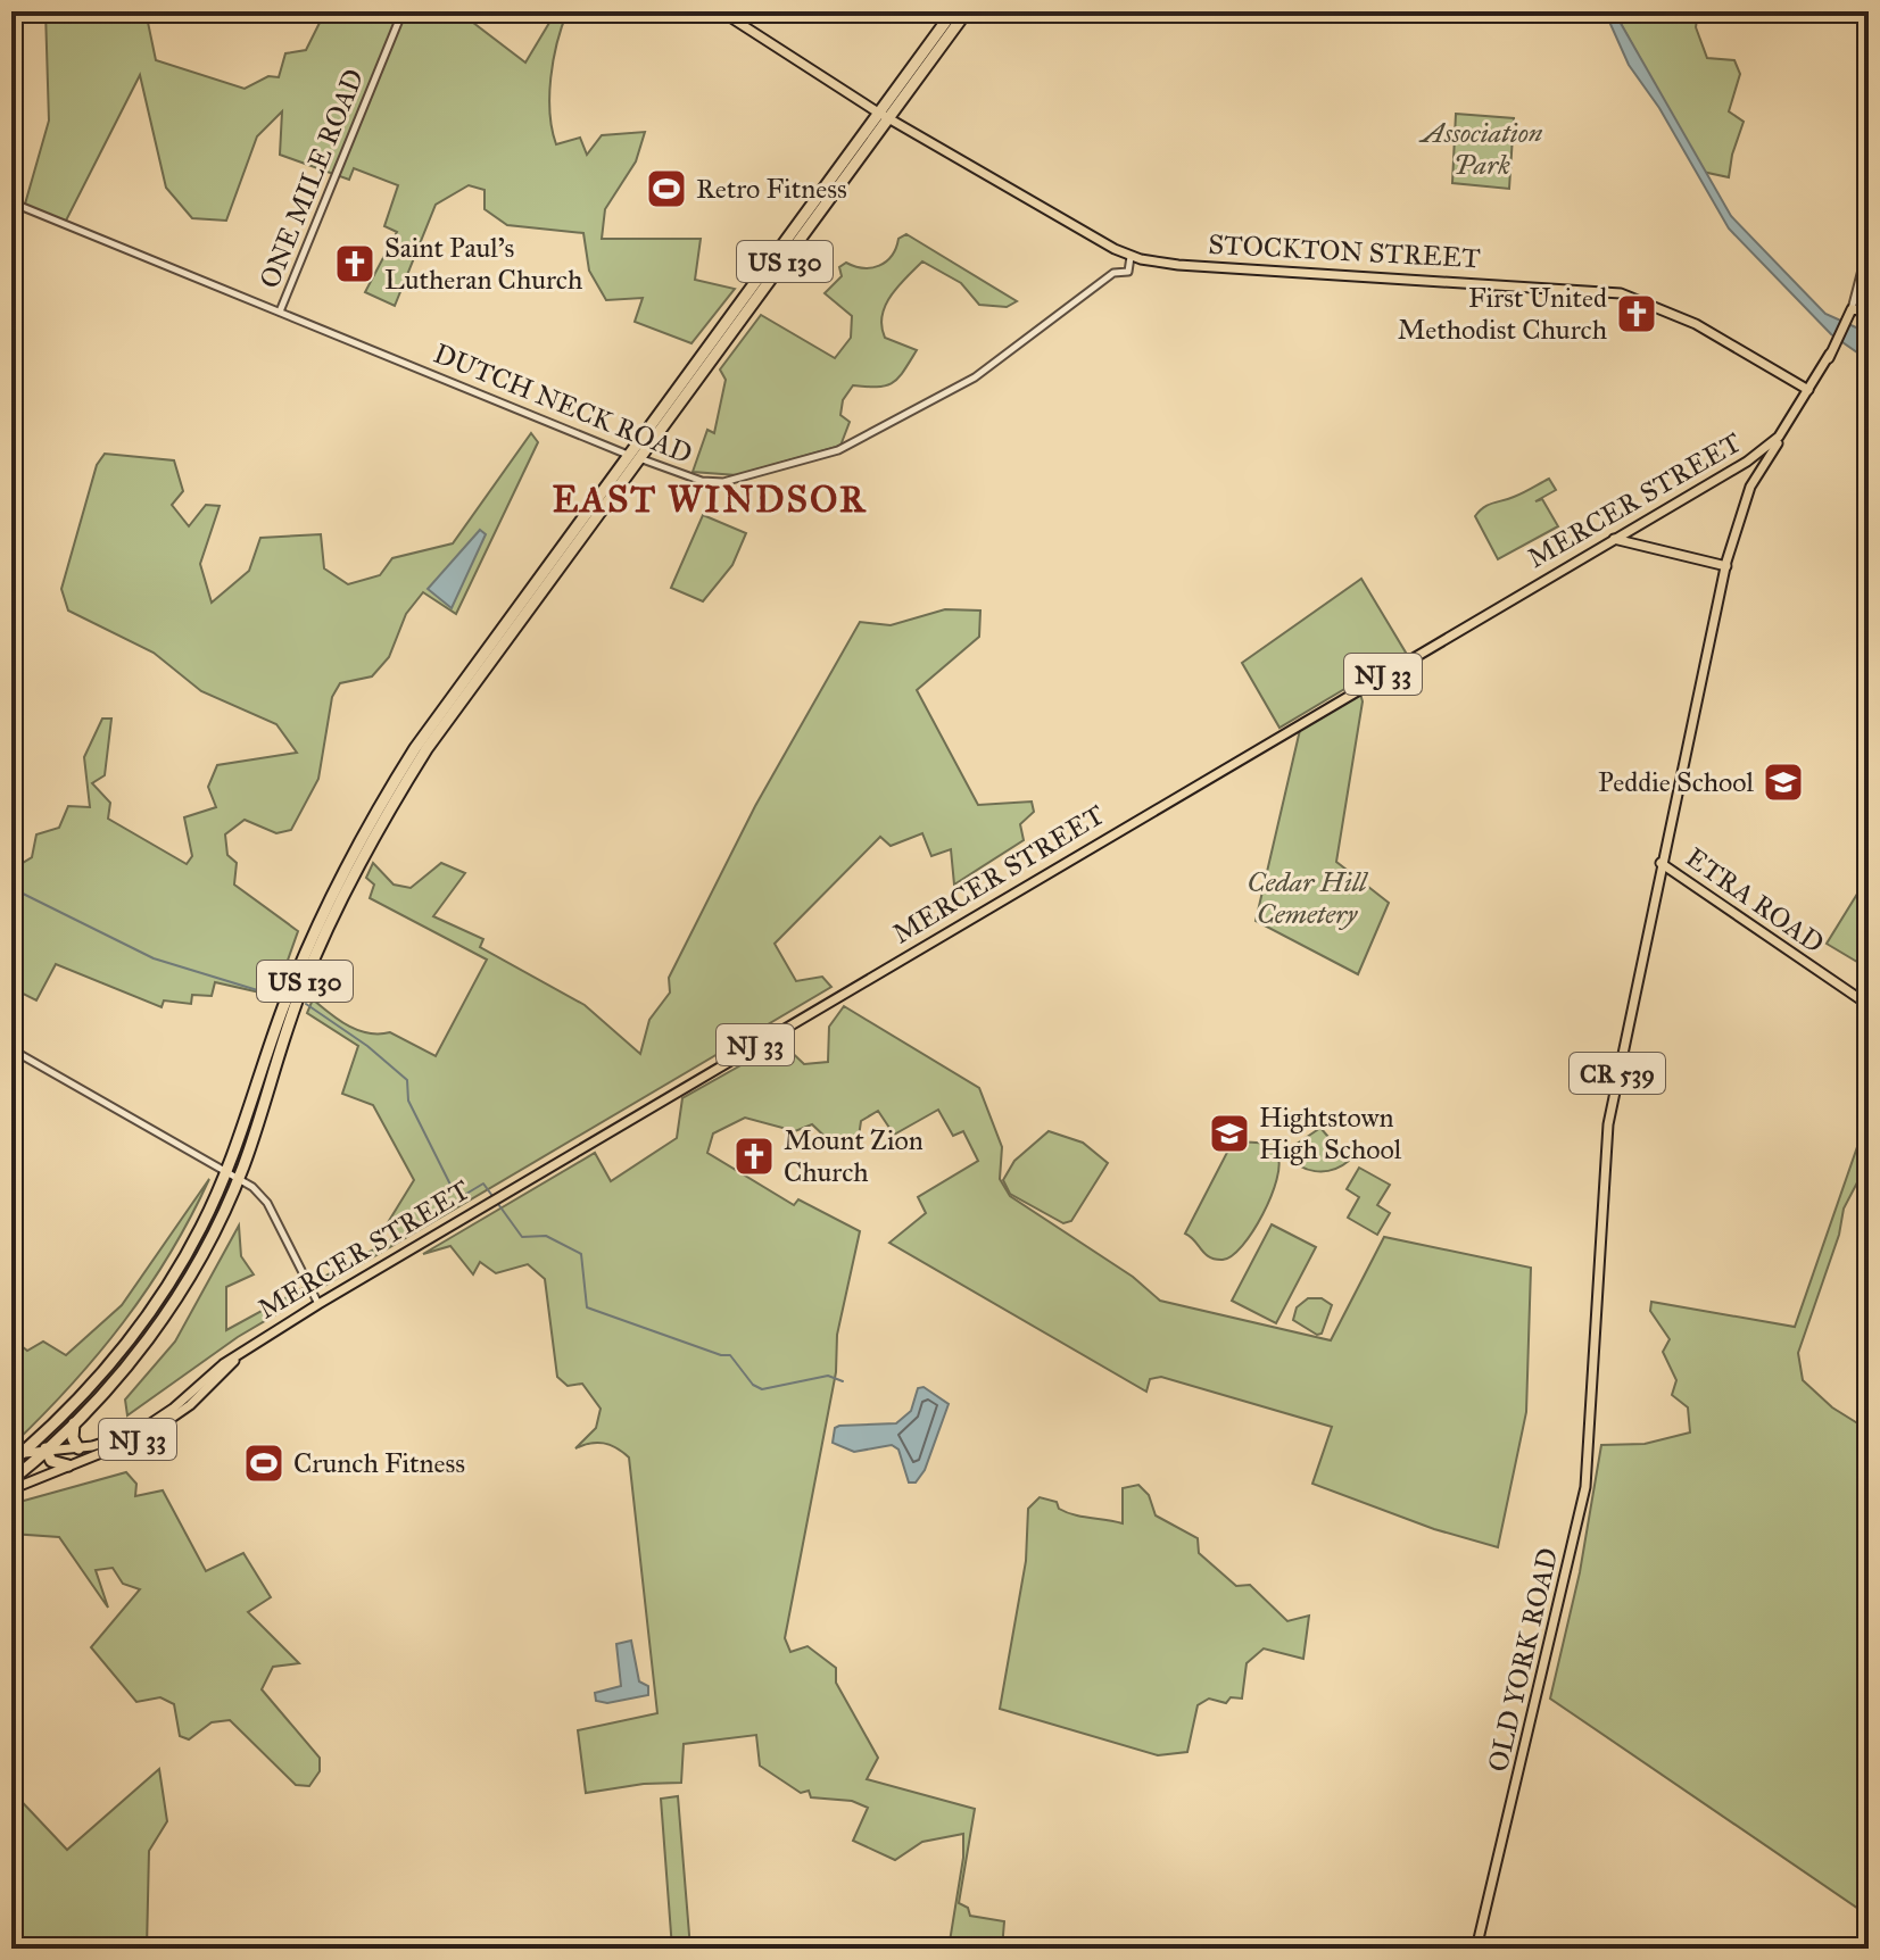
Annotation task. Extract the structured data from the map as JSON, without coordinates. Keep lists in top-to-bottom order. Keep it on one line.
{"streets":{"highway":["US 130"],"main road":["STOCKTON STREET","MERCER STREET","NJ 33","ETRA ROAD","CR 539","OLD YORK ROAD"],"street":["ONE MILE ROAD","DUTCH NECK ROAD"]},"crossings":[["ONE MILE ROAD","DUTCH NECK ROAD"],["STOCKTON STREET","US 130"],["STOCKTON STREET","DUTCH NECK ROAD"],["STOCKTON STREET","NJ 33"],["US 130","DUTCH NECK ROAD"],["US 130","MERCER STREET"],["MERCER STREET","NJ 33"],["MERCER STREET","CR 539"],["NJ 33","CR 539"],["ETRA ROAD","CR 539"],["ETRA ROAD","OLD YORK ROAD"],["CR 539","OLD YORK ROAD"]],"districts":["EAST WINDSOR"],"parks":["Association Park","Cedar Hill Cemetery"],"places":{"sports":["Retro Fitness","Crunch Fitness"],"church":["Saint Paul's Lutheran Church","First United Methodist Church","Mount Zion Church"],"school or university":["Peddie School","Hightstown High School"]}}
